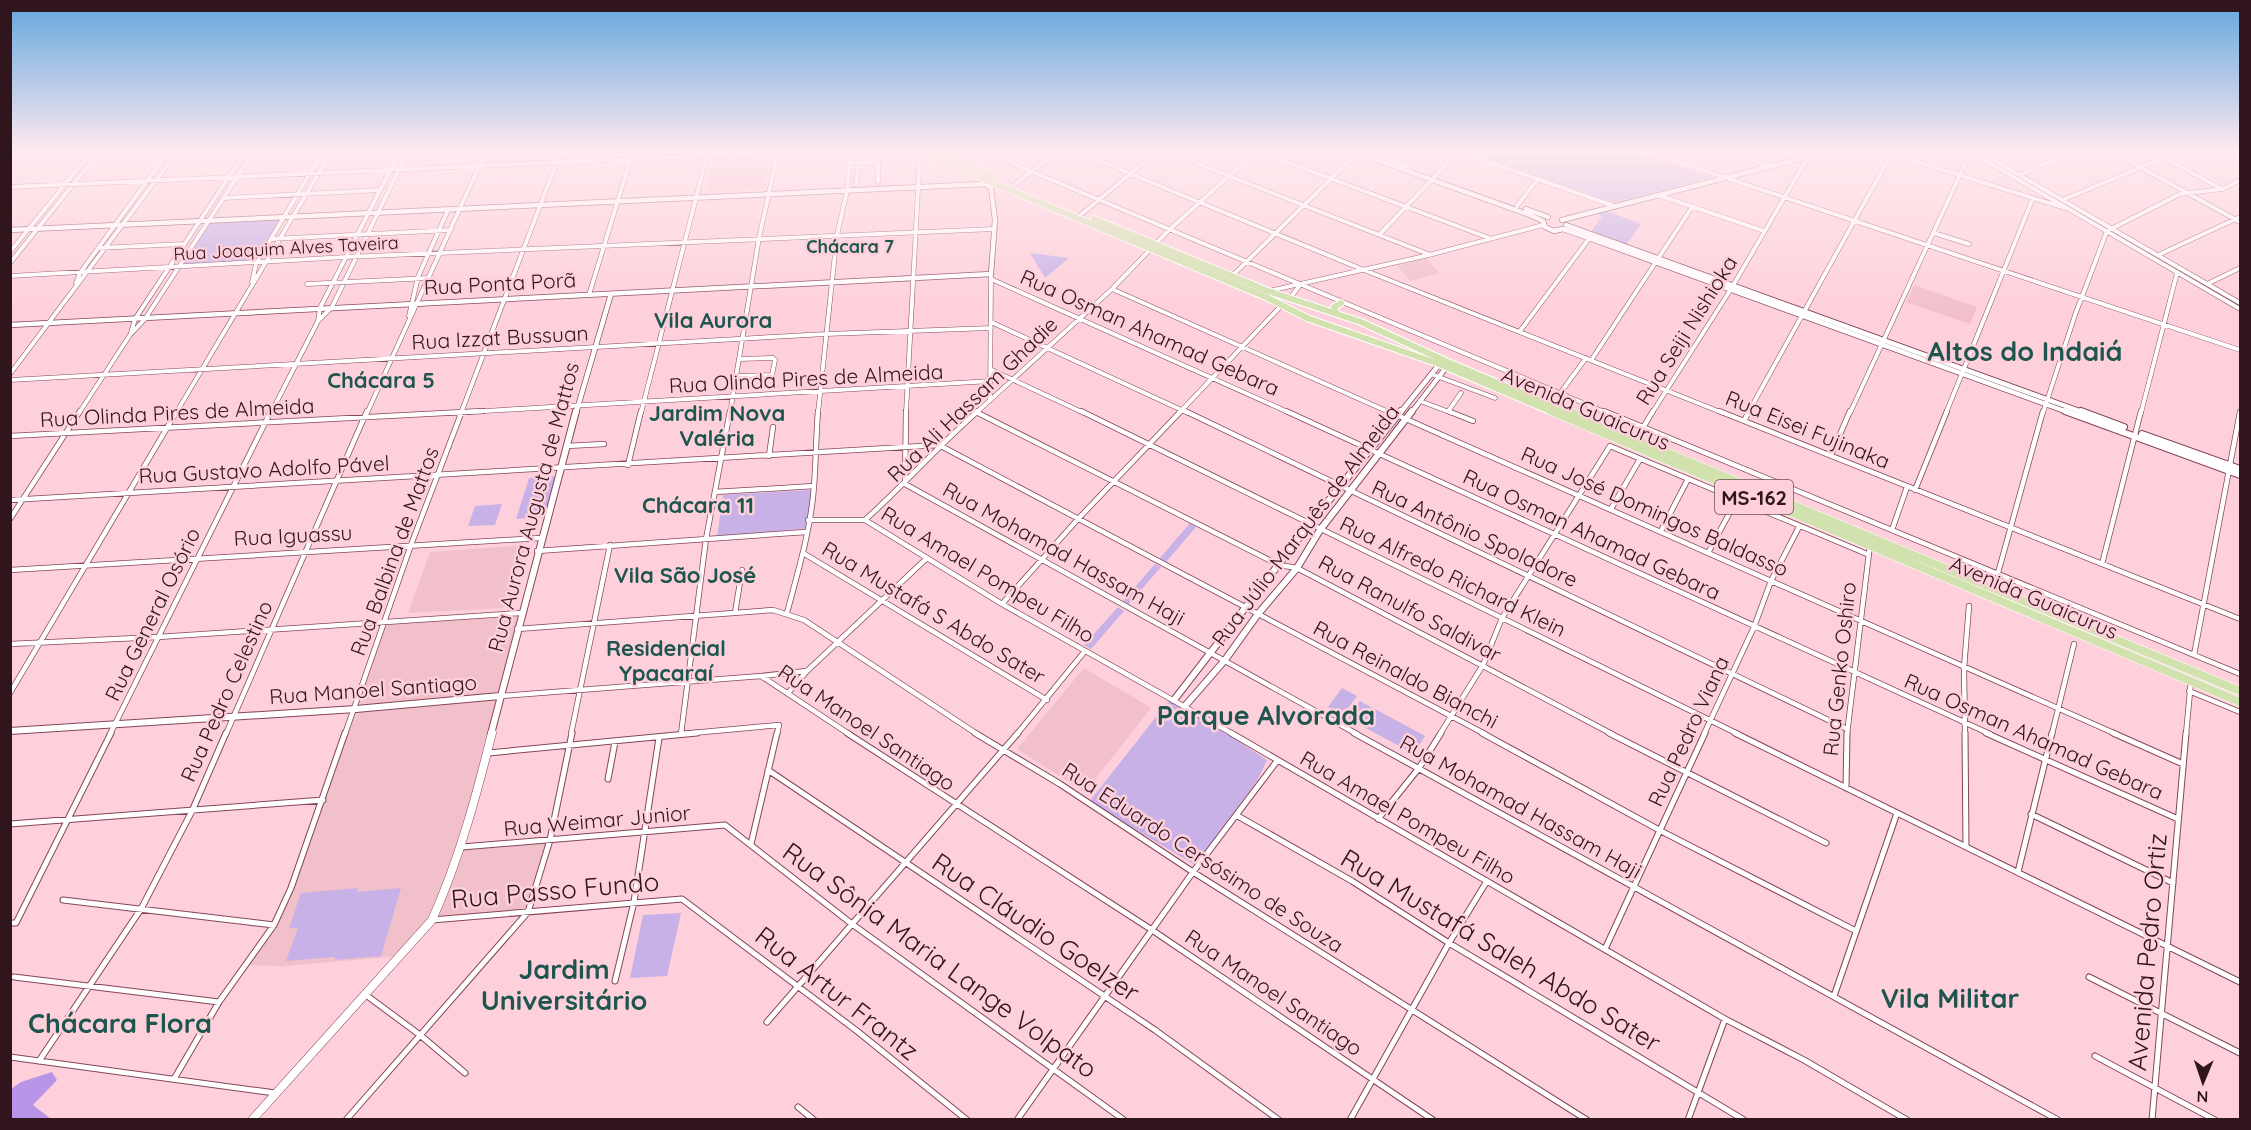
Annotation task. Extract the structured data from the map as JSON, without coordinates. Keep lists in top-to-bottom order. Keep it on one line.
{"streets":{"main road":["Avenida Guaicurus","MS-162"],"street":["Rua Joaquim Alves Taveira","Rua Ponta Porã","Rua Seiji Nishioka","Rua Osman Ahamad Gebara","Rua Izzat Bussuan","Rua Olinda Pires de Almeida","Rua Ali Hassam Ghadie","Rua Eisei Fujinaka","Rua Gustavo Adolfo Pável","Rua Aurora Augusta de Mattos","Rua José Domingos Baldasso","Rua Júlio Marquês de Almeida","Rua Antônio Spoladore","Rua Iguassu","Rua Balbina de Mattos","Rua Mohamad Hassam Haji","Rua Amael Pompeu Filho","Rua Alfredo Richard Klein","Rua Ranulfo Saldivar","Rua Mustafá S Abdo Sater","Rua General Osório","Rua Genko Oshiro","Rua Reinaldo Bianchi","Rua Manoel Santiago","Rua Pedro Celestino","Rua Pedro Viana","Rua Weimar Junior","Rua Eduardo Cersósimo de Souza","Rua Passo Fundo","Rua Cláudio Goelzer","Rua Mustafá Saleh Abdo Sater","Avenida Pedro Ortiz","Rua Sônia Maria Lange Volpato","Rua Artur Frantz"]},"crossings":[["Rua Joaquim Alves Taveira","Rua Balbina de Mattos"],["Rua Joaquim Alves Taveira","Rua General Osório"],["Rua Joaquim Alves Taveira","Rua Pedro Celestino"],["Rua Ponta Porã","Rua Osman Ahamad Gebara"],["Rua Ponta Porã","Rua Aurora Augusta de Mattos"],["Rua Ponta Porã","Rua Balbina de Mattos"],["Rua Ponta Porã","Rua General Osório"],["Rua Ponta Porã","Rua Pedro Celestino"],["Rua Seiji Nishioka","Rua Eisei Fujinaka"],["Rua Osman Ahamad Gebara","Rua Ali Hassam Ghadie"],["Rua Osman Ahamad Gebara","Rua Júlio Marquês de Almeida"],["Rua Osman Ahamad Gebara","Rua Genko Oshiro"],["Rua Osman Ahamad Gebara","Rua Pedro Viana"],["Rua Osman Ahamad Gebara","Avenida Pedro Ortiz"],["Rua Izzat Bussuan","Rua Aurora Augusta de Mattos"],["Rua Izzat Bussuan","Rua Antônio Spoladore"],["Rua Izzat Bussuan","Rua Balbina de Mattos"],["Rua Izzat Bussuan","Rua General Osório"],["Rua Izzat Bussuan","Rua Pedro Celestino"],["Rua Olinda Pires de Almeida","Rua Aurora Augusta de Mattos"],["Rua Olinda Pires de Almeida","Rua Balbina de Mattos"],["Rua Olinda Pires de Almeida","Rua General Osório"],["Rua Olinda Pires de Almeida","Rua Pedro Celestino"],["Rua Ali Hassam Ghadie","Avenida Guaicurus"],["Rua Ali Hassam Ghadie","Rua Gustavo Adolfo Pável"],["Rua Ali Hassam Ghadie","Rua José Domingos Baldasso"],["Rua Ali Hassam Ghadie","Rua Antônio Spoladore"],["Rua Ali Hassam Ghadie","Rua Mohamad Hassam Haji"],["Rua Ali Hassam Ghadie","Rua Amael Pompeu Filho"],["Rua Ali Hassam Ghadie","Rua Alfredo Richard Klein"],["Rua Ali Hassam Ghadie","Rua Ranulfo Saldivar"],["Rua Ali Hassam Ghadie","Rua Reinaldo Bianchi"],["Avenida Guaicurus","Rua Júlio Marquês de Almeida"],["Avenida Guaicurus","Rua Genko Oshiro"],["Avenida Guaicurus","Avenida Pedro Ortiz"],["Rua Gustavo Adolfo Pável","Rua Aurora Augusta de Mattos"],["Rua Gustavo Adolfo Pável","Rua Balbina de Mattos"],["Rua Gustavo Adolfo Pável","Rua General Osório"],["Rua Gustavo Adolfo Pável","Rua Reinaldo Bianchi"],["Rua Gustavo Adolfo Pável","Rua Pedro Celestino"],["Rua Aurora Augusta de Mattos","Rua Iguassu"],["Rua Aurora Augusta de Mattos","Rua Manoel Santiago"],["Rua Aurora Augusta de Mattos","Rua Weimar Junior"],["Rua Aurora Augusta de Mattos","Rua Eduardo Cersósimo de Souza"],["Rua Aurora Augusta de Mattos","Rua Passo Fundo"],["Rua José Domingos Baldasso","Rua Júlio Marquês de Almeida"],["Rua José Domingos Baldasso","Rua Genko Oshiro"],["Rua José Domingos Baldasso","Rua Pedro Viana"],["Rua José Domingos Baldasso","Avenida Pedro Ortiz"],["Rua Júlio Marquês de Almeida","Rua Antônio Spoladore"],["Rua Júlio Marquês de Almeida","Rua Mohamad Hassam Haji"],["Rua Júlio Marquês de Almeida","Rua Amael Pompeu Filho"],["Rua Júlio Marquês de Almeida","Rua Alfredo Richard Klein"],["Rua Júlio Marquês de Almeida","Rua Ranulfo Saldivar"],["Rua Júlio Marquês de Almeida","Rua Reinaldo Bianchi"],["Rua Antônio Spoladore","Rua Genko Oshiro"],["Rua Antônio Spoladore","Rua Pedro Viana"],["Rua Iguassu","Rua Balbina de Mattos"],["Rua Iguassu","Rua General Osório"],["Rua Iguassu","Rua Pedro Celestino"],["Rua Balbina de Mattos","Rua Manoel Santiago"],["Rua Mohamad Hassam Haji","Rua Pedro Viana"],["Rua Amael Pompeu Filho","Rua Pedro Viana"],["Rua Alfredo Richard Klein","Rua Genko Oshiro"],["Rua Alfredo Richard Klein","Rua Pedro Viana"],["Rua Ranulfo Saldivar","Rua Pedro Viana"],["Rua General Osório","Rua Manoel Santiago"],["Rua Reinaldo Bianchi","Rua Pedro Viana"],["Rua Manoel Santiago","Rua Pedro Celestino"],["Rua Weimar Junior","Rua Sônia Maria Lange Volpato"],["Rua Passo Fundo","Rua Artur Frantz"]],"districts":["Chácara 7","Vila Aurora","Altos do Indaiá","Chácara 5","Jardim Nova Valéria","Chácara 11","Vila São José","Residencial Ypacaraí","Parque Alvorada","Jardim Universitário","Vila Militar","Chácara Flora"],"north":"bottom"}
